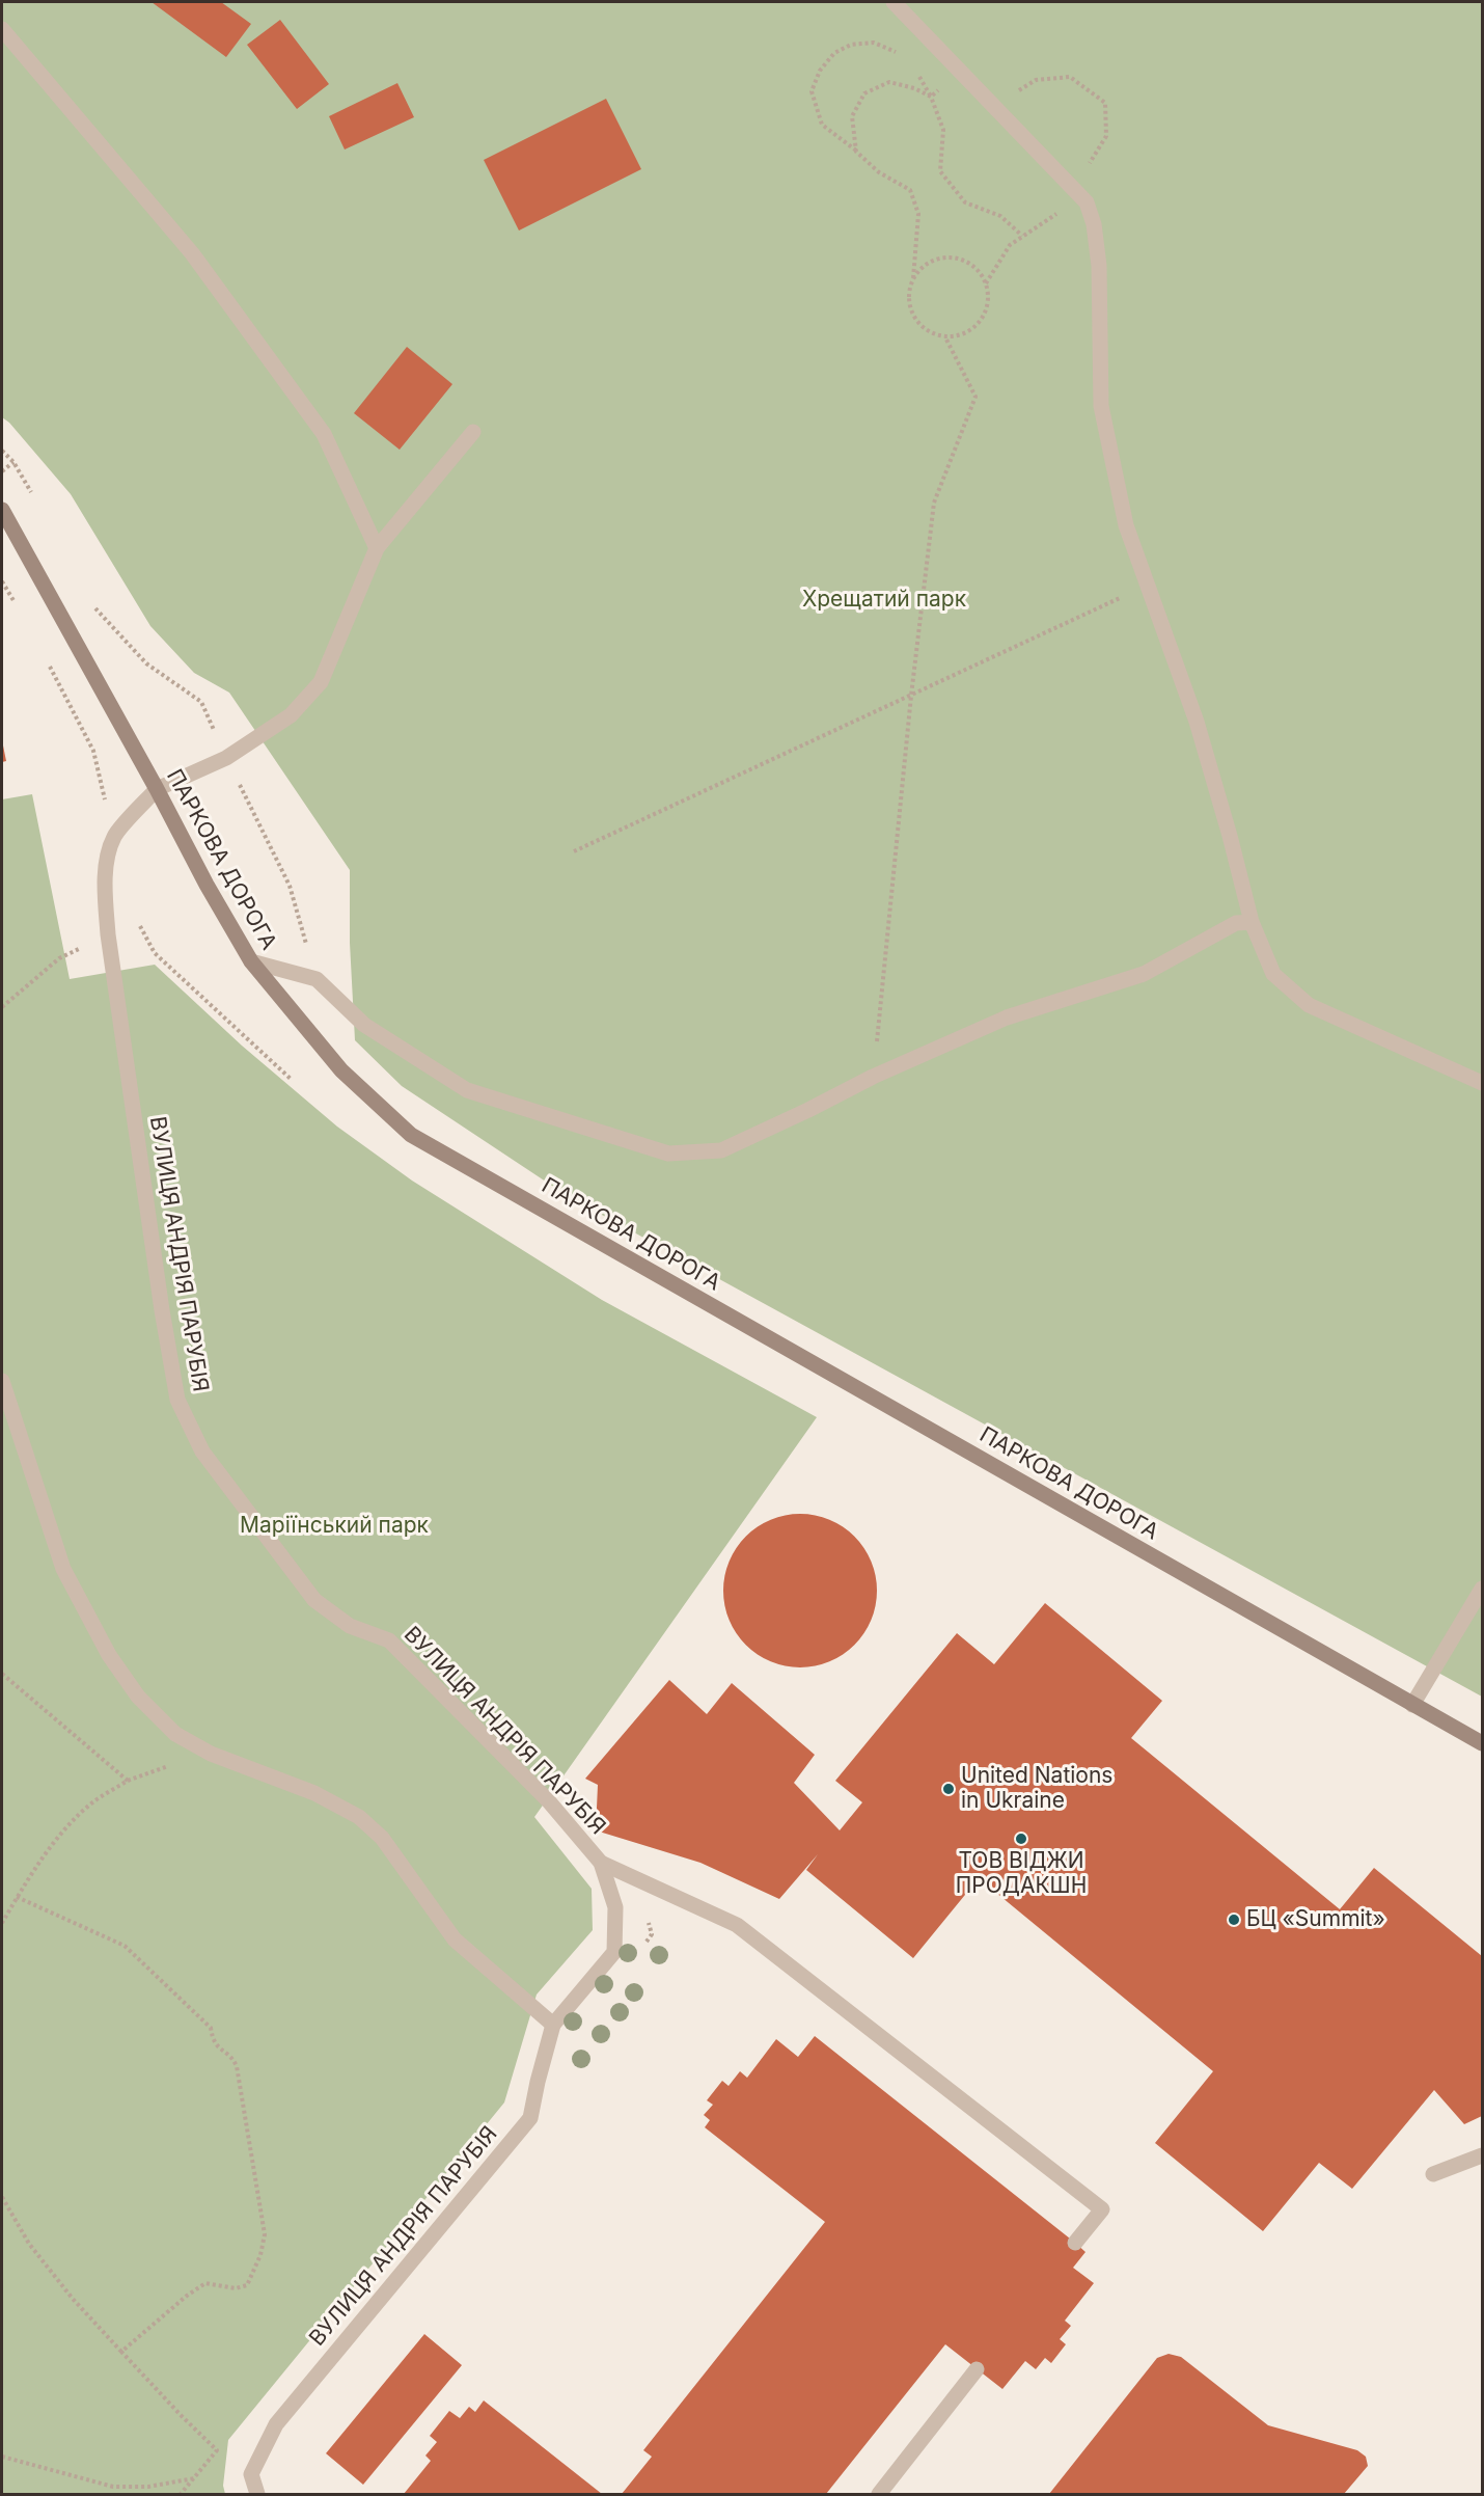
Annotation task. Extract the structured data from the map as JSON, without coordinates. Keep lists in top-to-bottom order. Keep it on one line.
{"streets":{"main road":["ПАРКОВА ДОРОГА"],"street":["ВУЛИЦЯ АНДРІЯ ПАРУБІЯ"]},"crossings":[["ПАРКОВА ДОРОГА","ВУЛИЦЯ АНДРІЯ ПАРУБІЯ"]],"parks":["Хрещатий парк","Маріїнський парк"],"places":["United Nations in Ukraine","ТОВ ВІДЖИ ПРОДАКШН","БЦ «Summit»"]}
